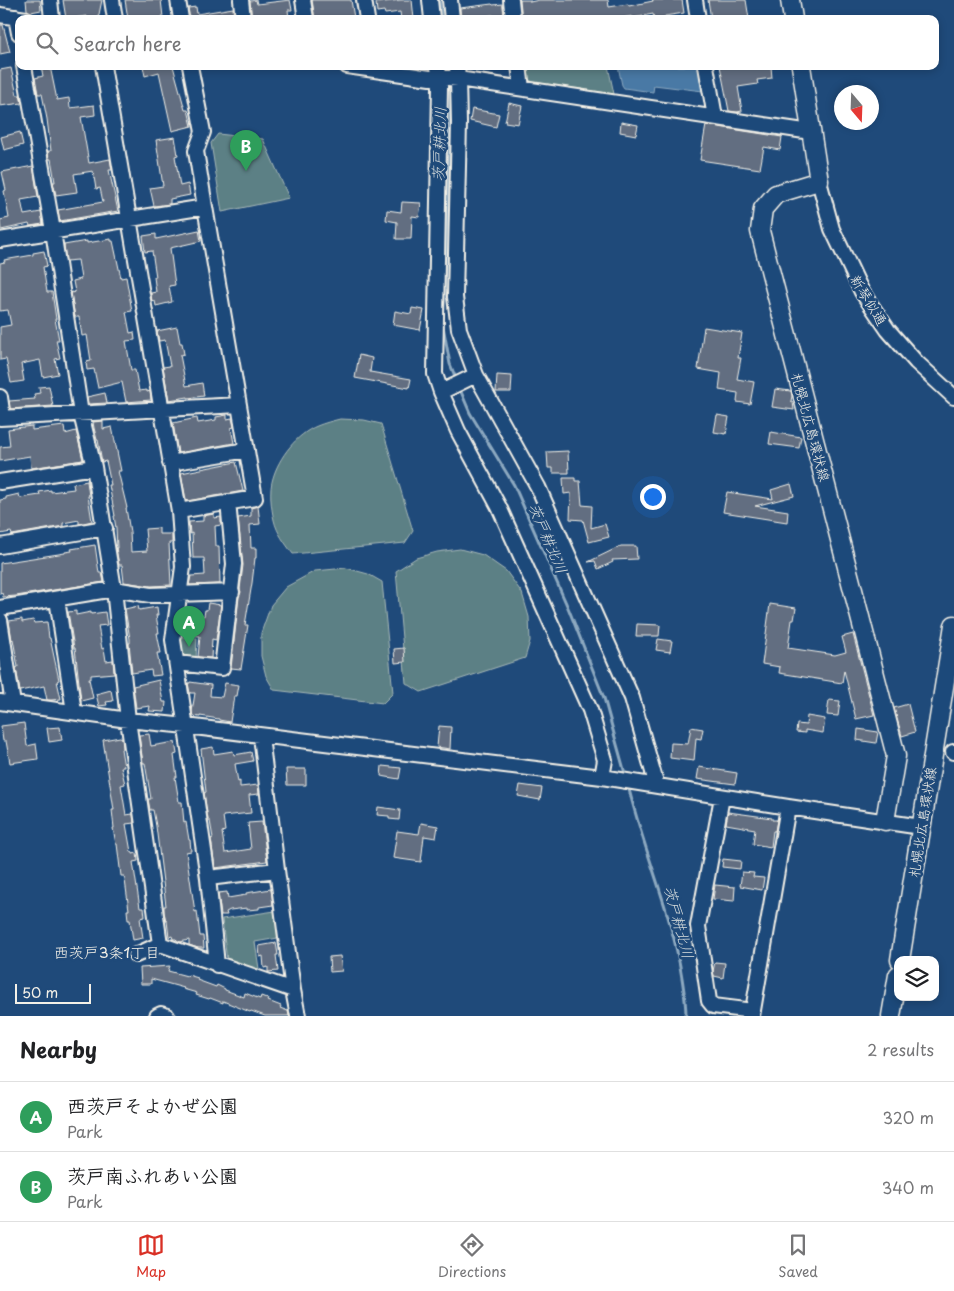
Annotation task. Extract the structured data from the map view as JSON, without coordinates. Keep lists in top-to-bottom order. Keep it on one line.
{"streets":{"main road":["札幌北広島環状線"],"street":["新琴似通"]},"crossings":[["新琴似通","札幌北広島環状線"]],"districts":["西茨戸3条1丁目"],"water":["茨戸耕北川"],"scale_bar":"50 m","north":"bottom","page":{"search":"Search here","pins":["B","A"],"scale":"50 m","heading":["Nearby","2 results"],"list":[{"mark":"A","name":"西茨戸そよかぜ公園","note":"Park","value":"320 m"},{"mark":"B","name":"茨戸南ふれあい公園","note":"Park","value":"340 m"}],"nav":["Map","Directions","Saved"]}}
